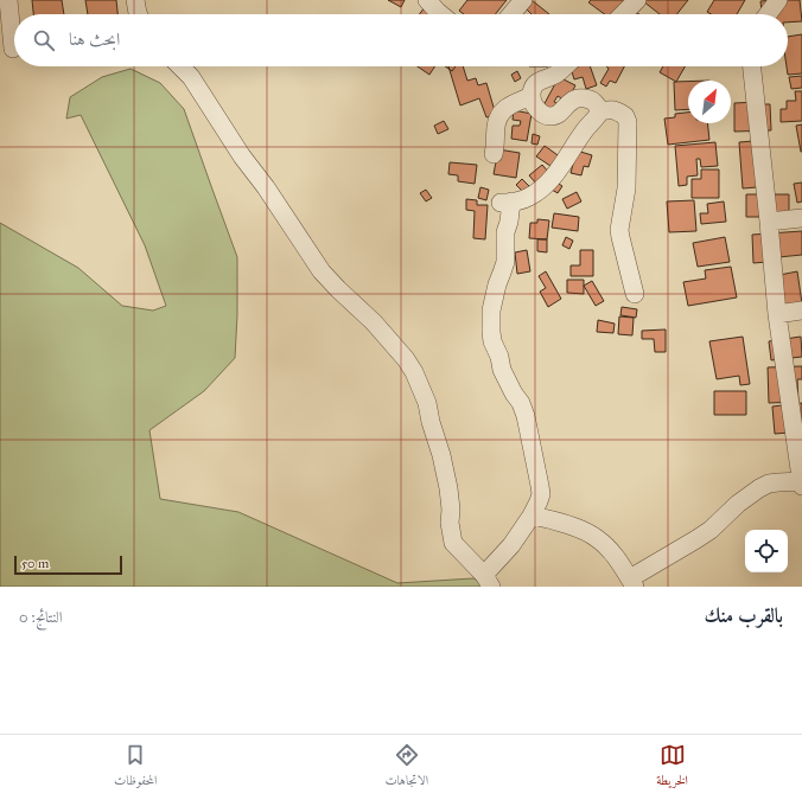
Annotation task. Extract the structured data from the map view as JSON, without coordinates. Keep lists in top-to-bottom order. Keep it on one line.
{"scale_bar":"50 m","north":"top right","page":{"search":"ابحث هنا","scale":"50 m","heading":["بالقرب منك","النتائج: 0"],"nav":["الخريطة","الاتجاهات","المحفوظات"]}}
